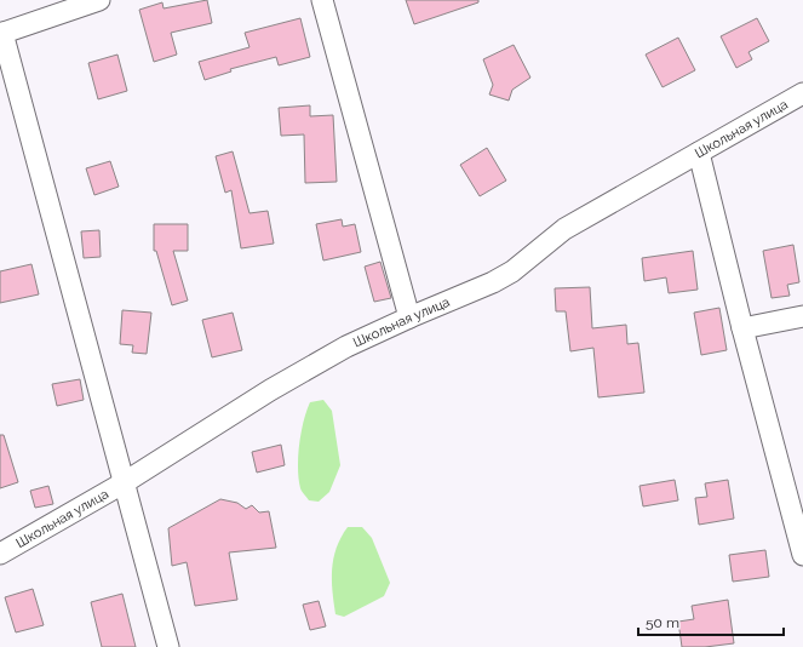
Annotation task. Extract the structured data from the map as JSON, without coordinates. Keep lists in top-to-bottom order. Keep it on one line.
{"streets":{"street":["Школьная улица"]},"scale_bar":"50 m"}
